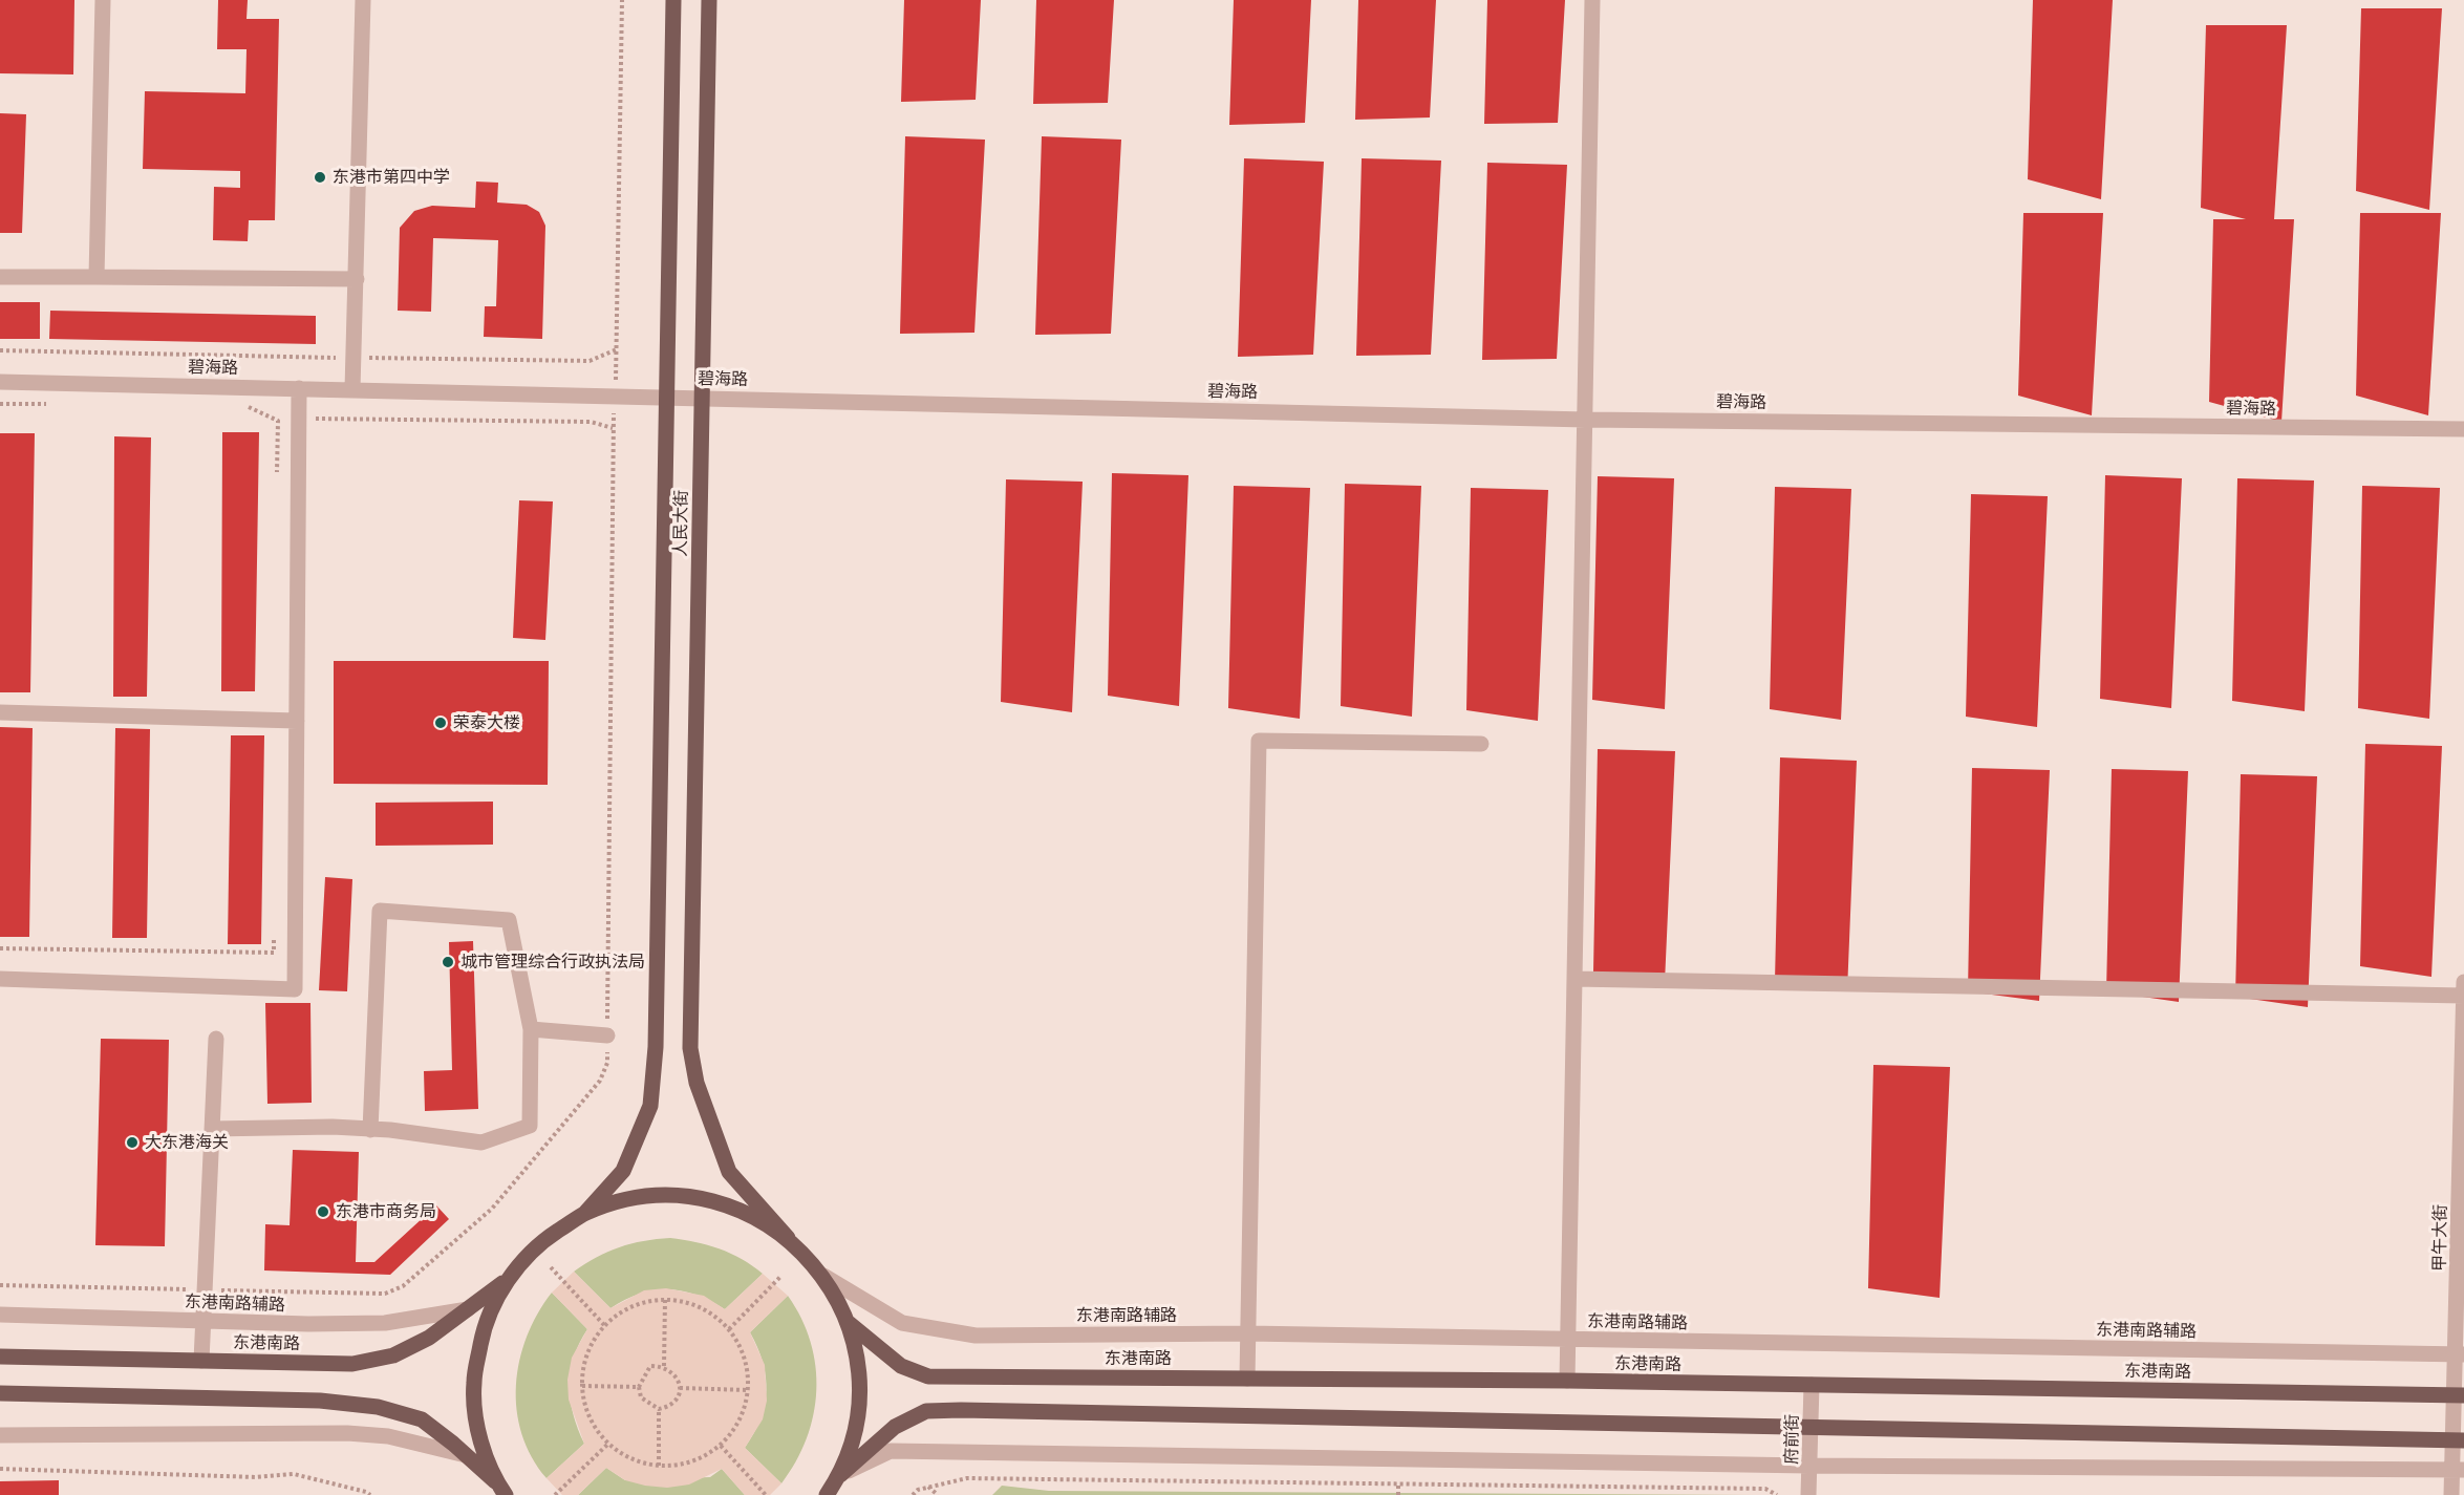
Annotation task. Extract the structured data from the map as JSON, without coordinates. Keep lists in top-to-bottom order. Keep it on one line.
{"streets":{"main road":["人民大街","东港南路"],"street":["碧海路","甲午大街","东港南路辅路","府前街"]},"crossings":[["碧海路","人民大街"],["人民大街","东港南路辅路"],["人民大街","东港南路"],["甲午大街","东港南路辅路"],["甲午大街","东港南路"],["东港南路辅路","东港南路"],["东港南路","府前街"]],"places":["东港市第四中学","荣泰大楼","城市管理综合行政执法局","大东港海关","东港市商务局"]}
